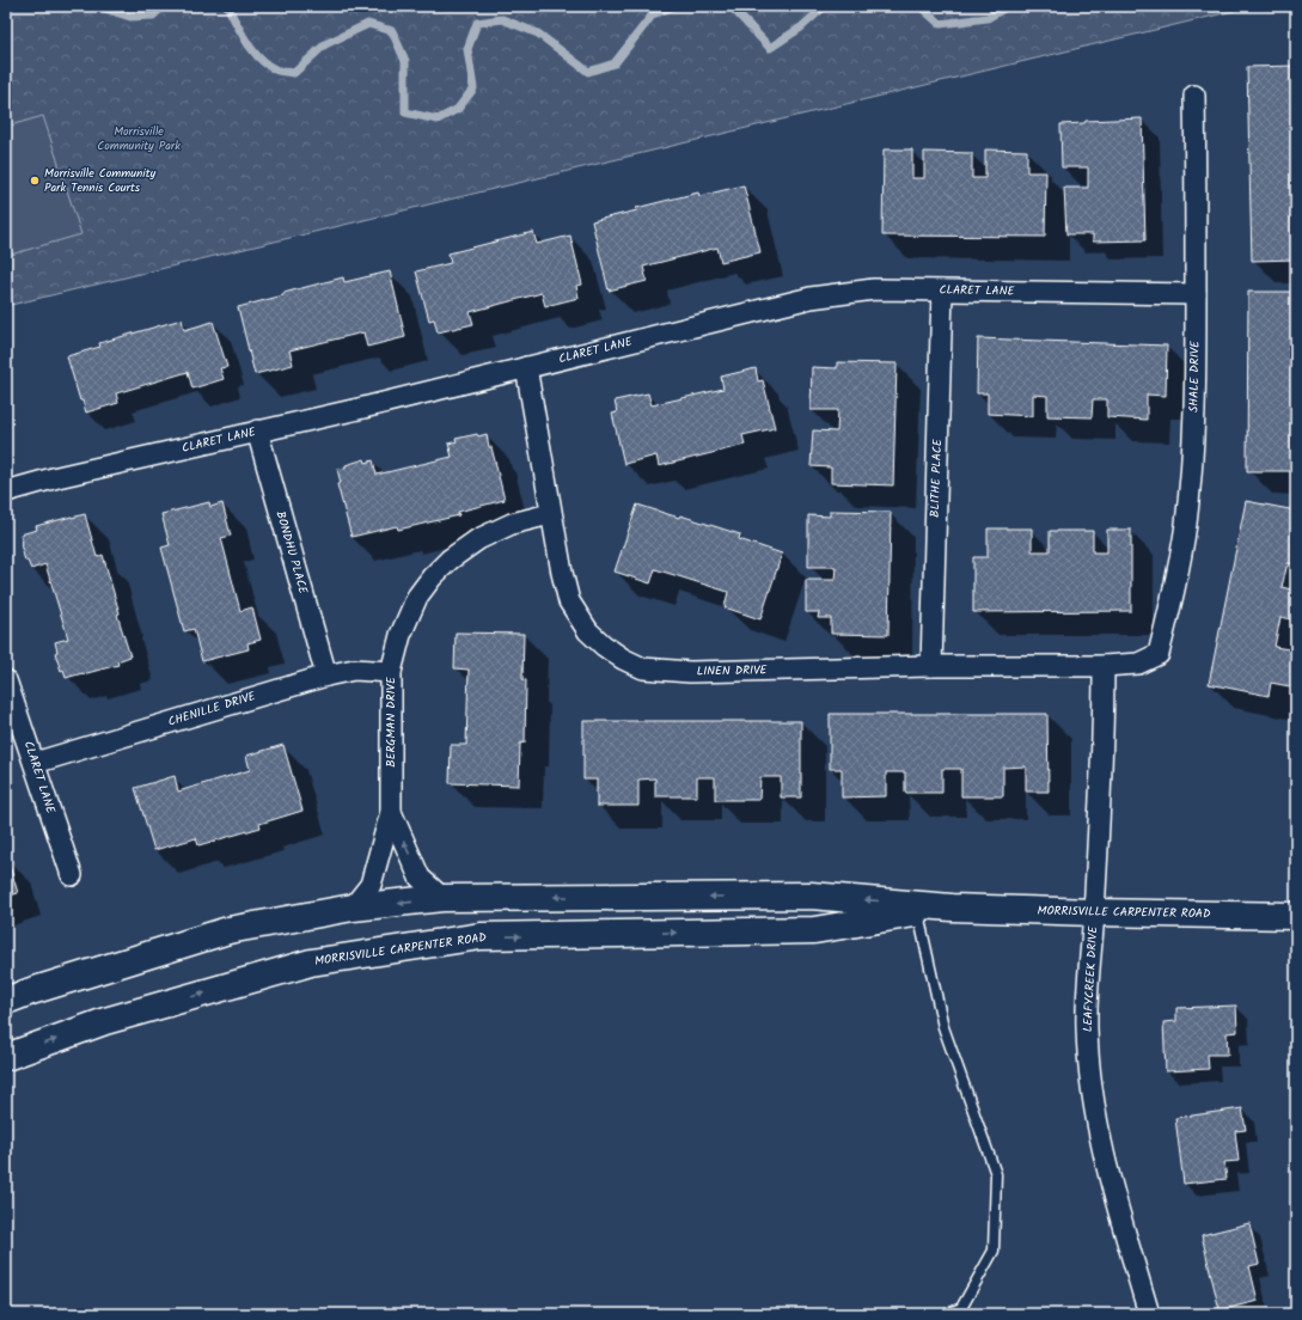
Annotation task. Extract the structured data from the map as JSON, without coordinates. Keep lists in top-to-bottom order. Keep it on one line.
{"streets":{"main road":["MORRISVILLE CARPENTER ROAD"],"street":["CLARET LANE","SHALE DRIVE","BLITHE PLACE","BONDHU PLACE","LINEN DRIVE","CHENILLE DRIVE","BERGMAN DRIVE","LEAFYCREEK DRIVE"]},"crossings":[["CLARET LANE","SHALE DRIVE"],["CLARET LANE","BLITHE PLACE"],["CLARET LANE","BONDHU PLACE"],["CLARET LANE","LINEN DRIVE"],["CLARET LANE","CHENILLE DRIVE"],["SHALE DRIVE","LINEN DRIVE"],["BLITHE PLACE","LINEN DRIVE"],["BONDHU PLACE","CHENILLE DRIVE"],["LINEN DRIVE","BERGMAN DRIVE"],["LINEN DRIVE","LEAFYCREEK DRIVE"],["CHENILLE DRIVE","BERGMAN DRIVE"],["BERGMAN DRIVE","MORRISVILLE CARPENTER ROAD"],["MORRISVILLE CARPENTER ROAD","LEAFYCREEK DRIVE"]],"parks":["Morrisville Community Park"],"places":["Morrisville Community Park Tennis Courts"]}
